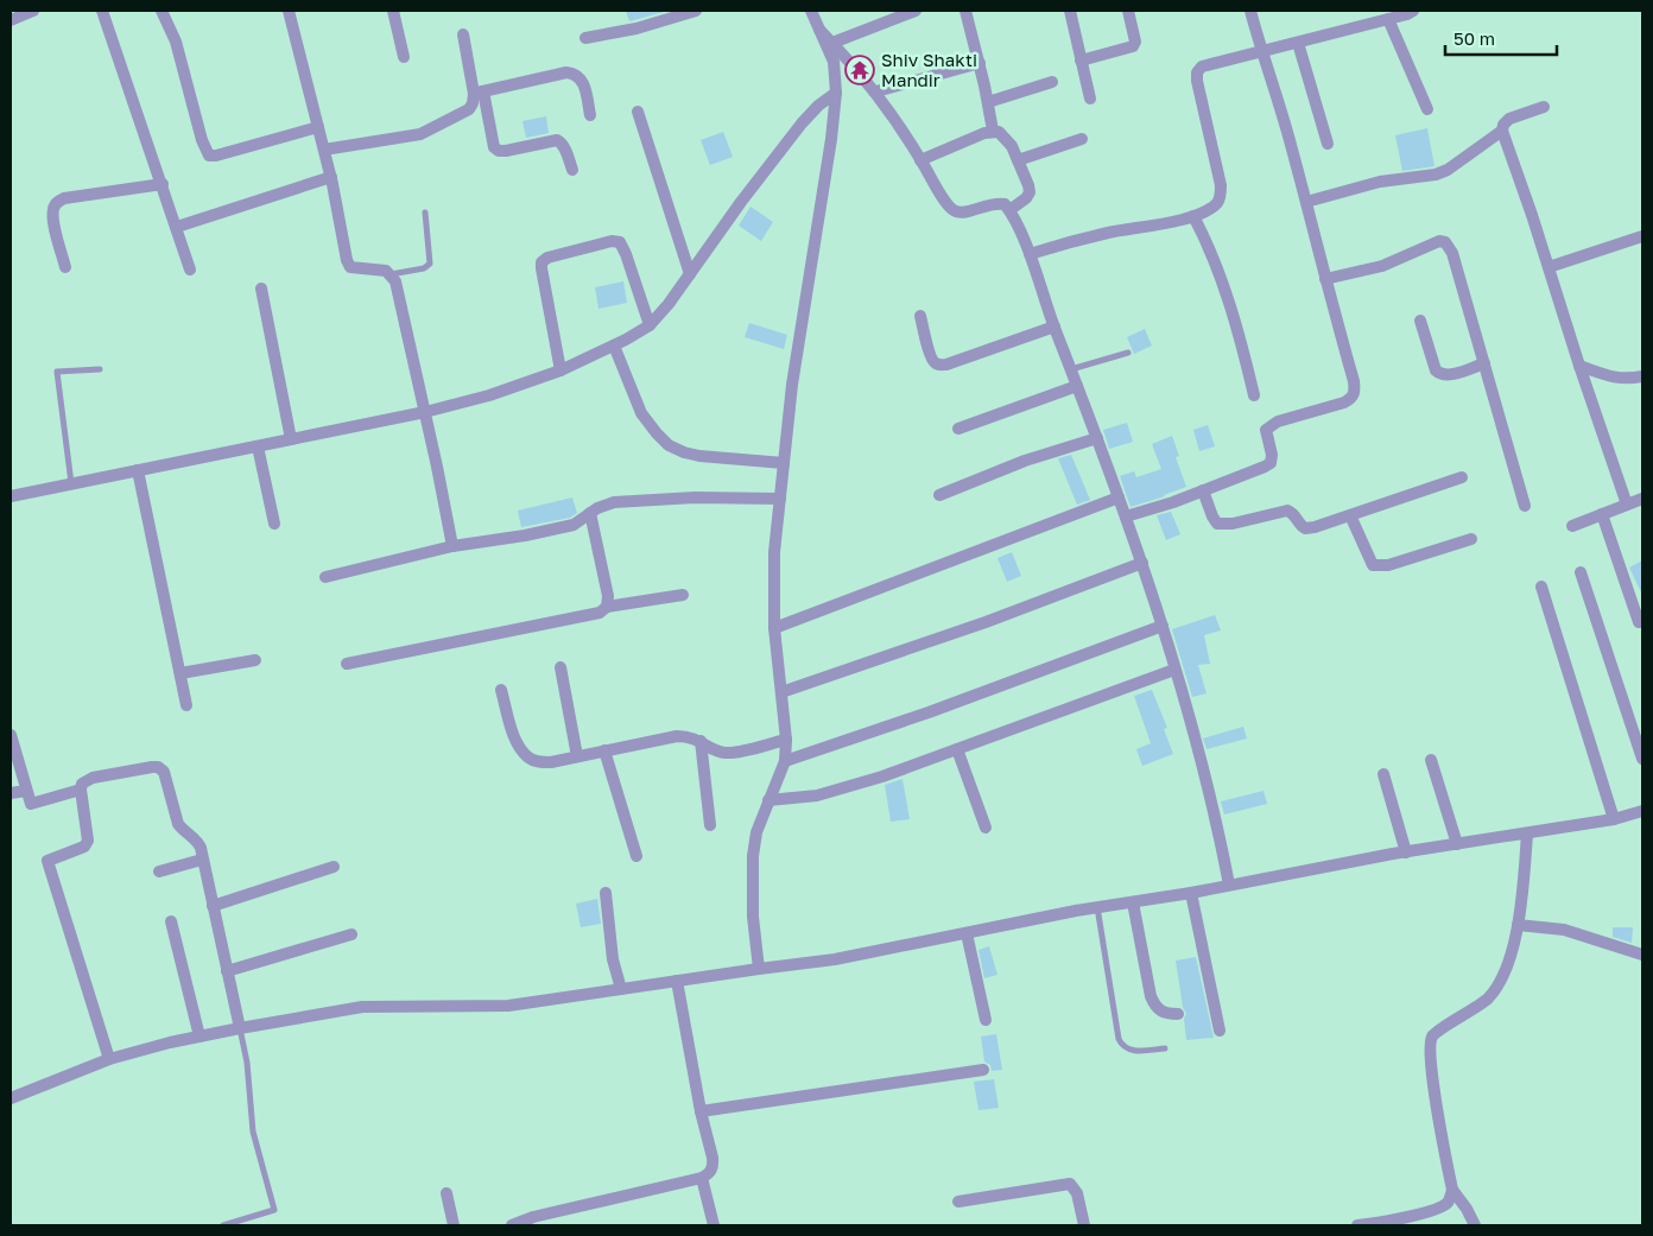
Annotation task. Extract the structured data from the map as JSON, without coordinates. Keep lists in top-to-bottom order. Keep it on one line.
{"places":{"temple":["Shiv Shakti Mandir"]},"scale_bar":"50 m"}
